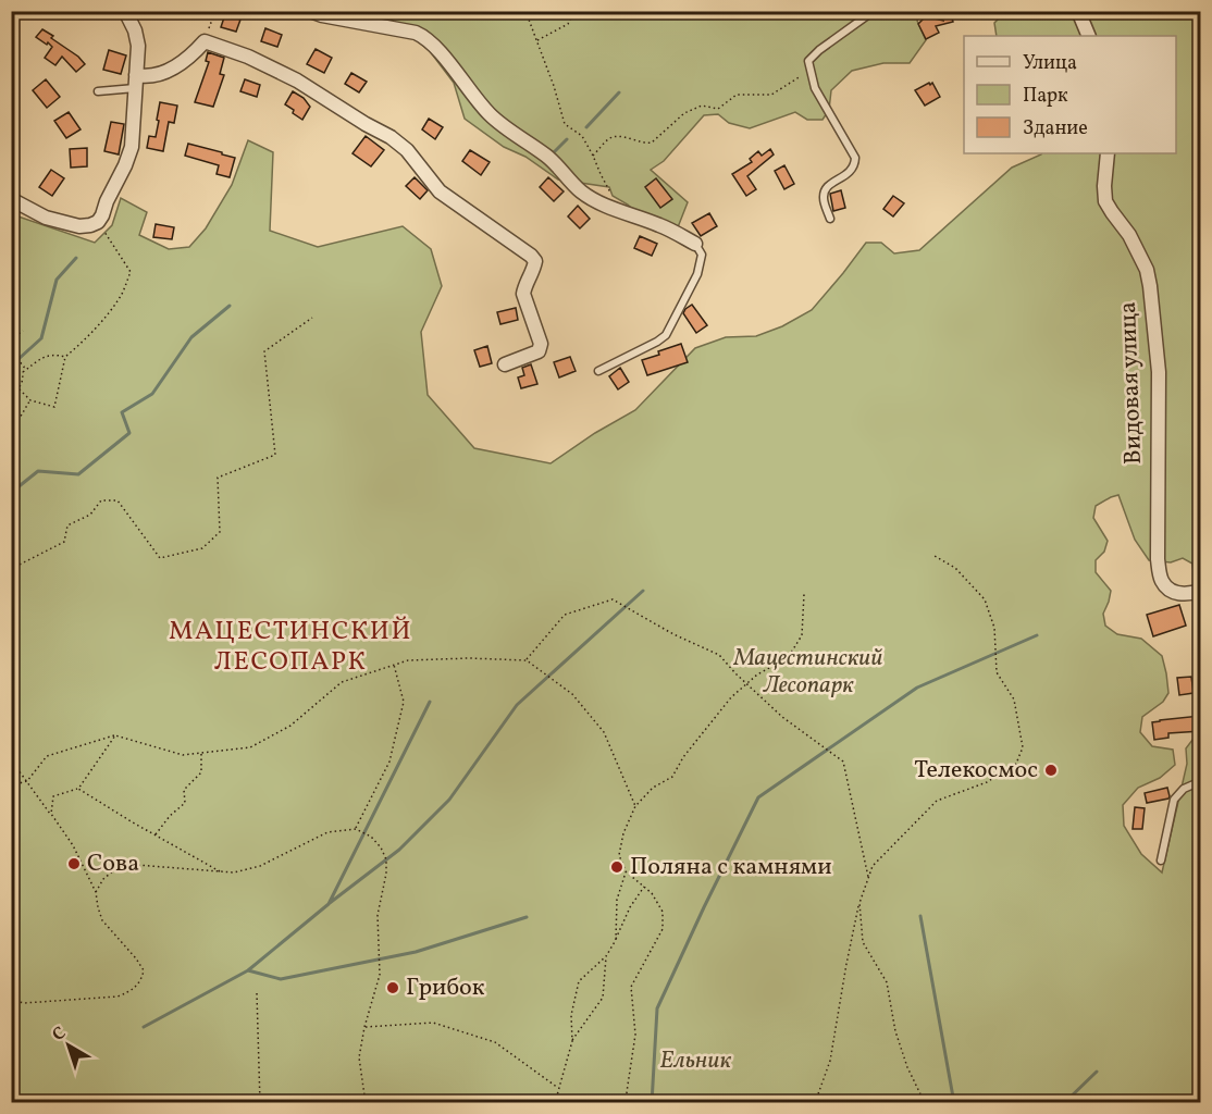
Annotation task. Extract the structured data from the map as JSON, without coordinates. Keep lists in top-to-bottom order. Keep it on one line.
{"streets":{"street":["Видовая улица"]},"districts":["МАЦЕСТИНСКИЙ ЛЕСОПАРК"],"parks":["Мацестинский Лесопарк","Ельник"],"places":["Телекосмос","Сова","Поляна с камнями","Грибок"],"legend":["Улица","Парк","Здание"],"north":"top left"}
